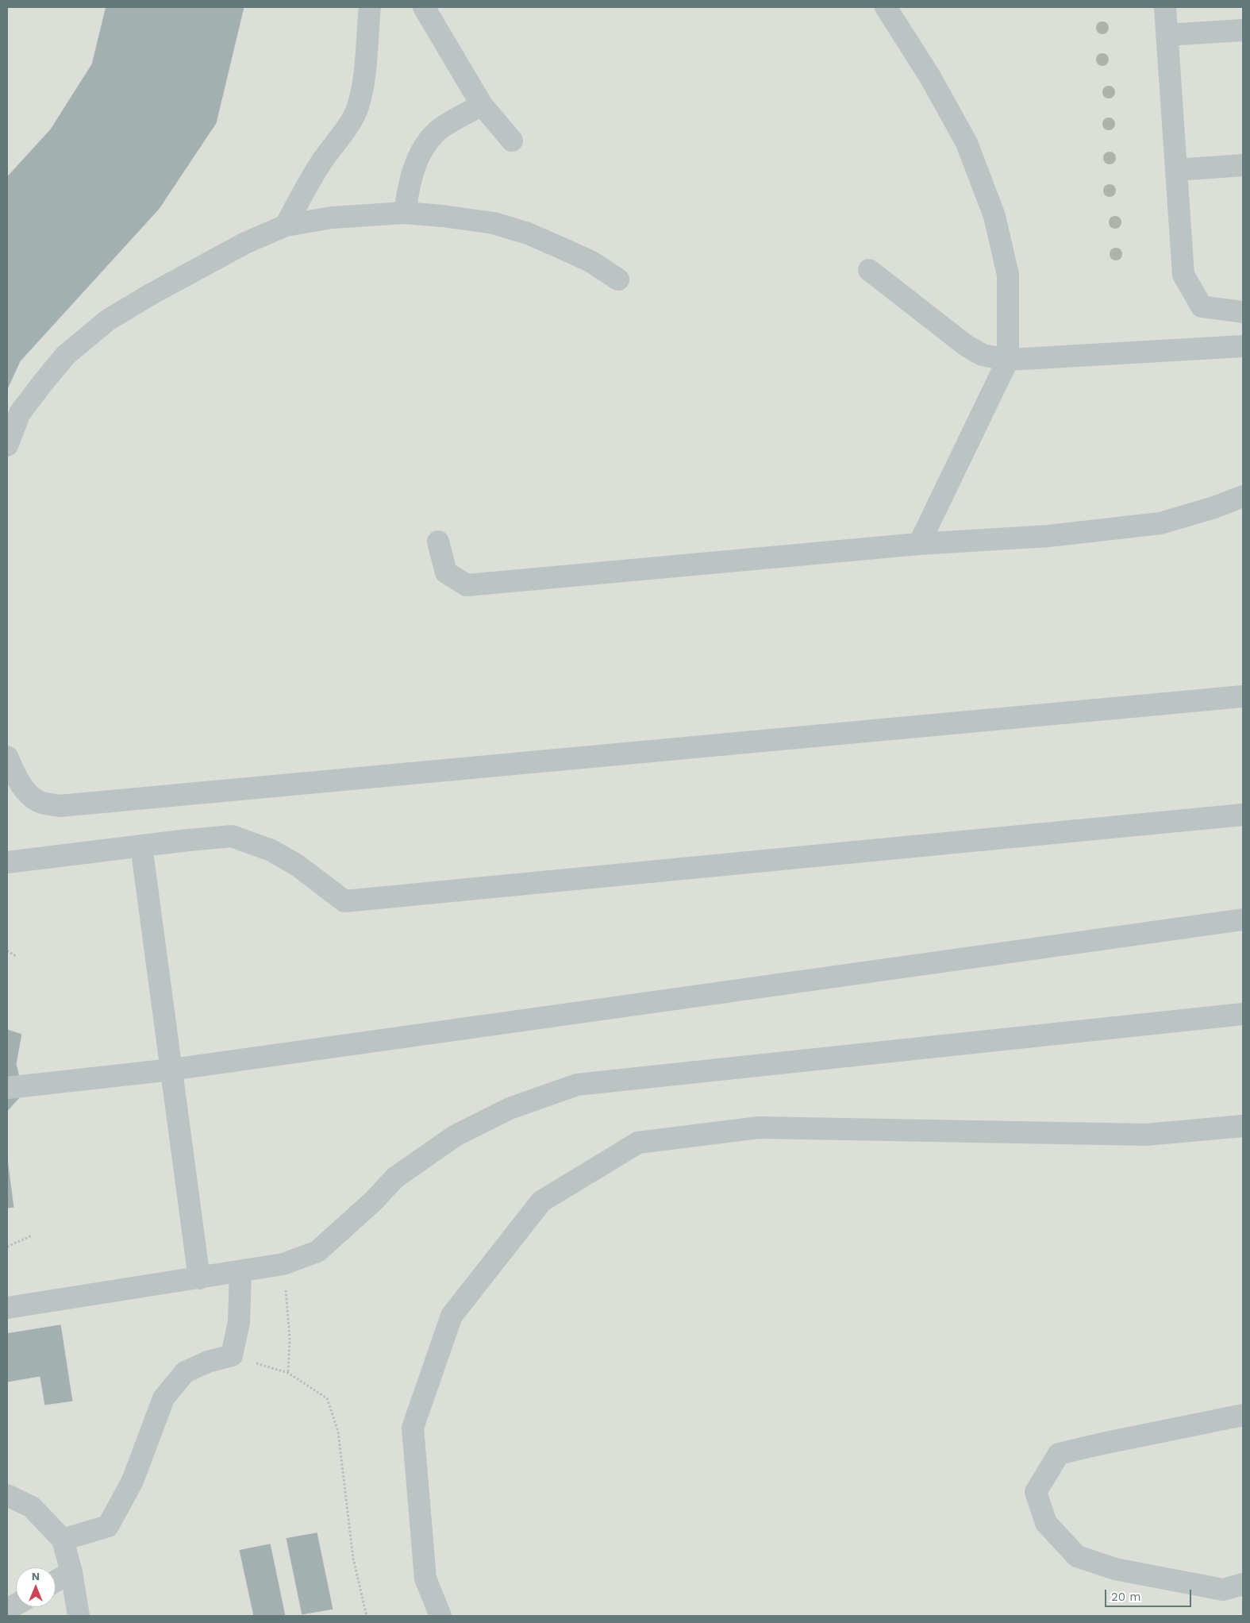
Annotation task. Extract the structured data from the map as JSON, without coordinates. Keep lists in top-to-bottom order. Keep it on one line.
{"scale_bar":"20 m","north":"top"}
